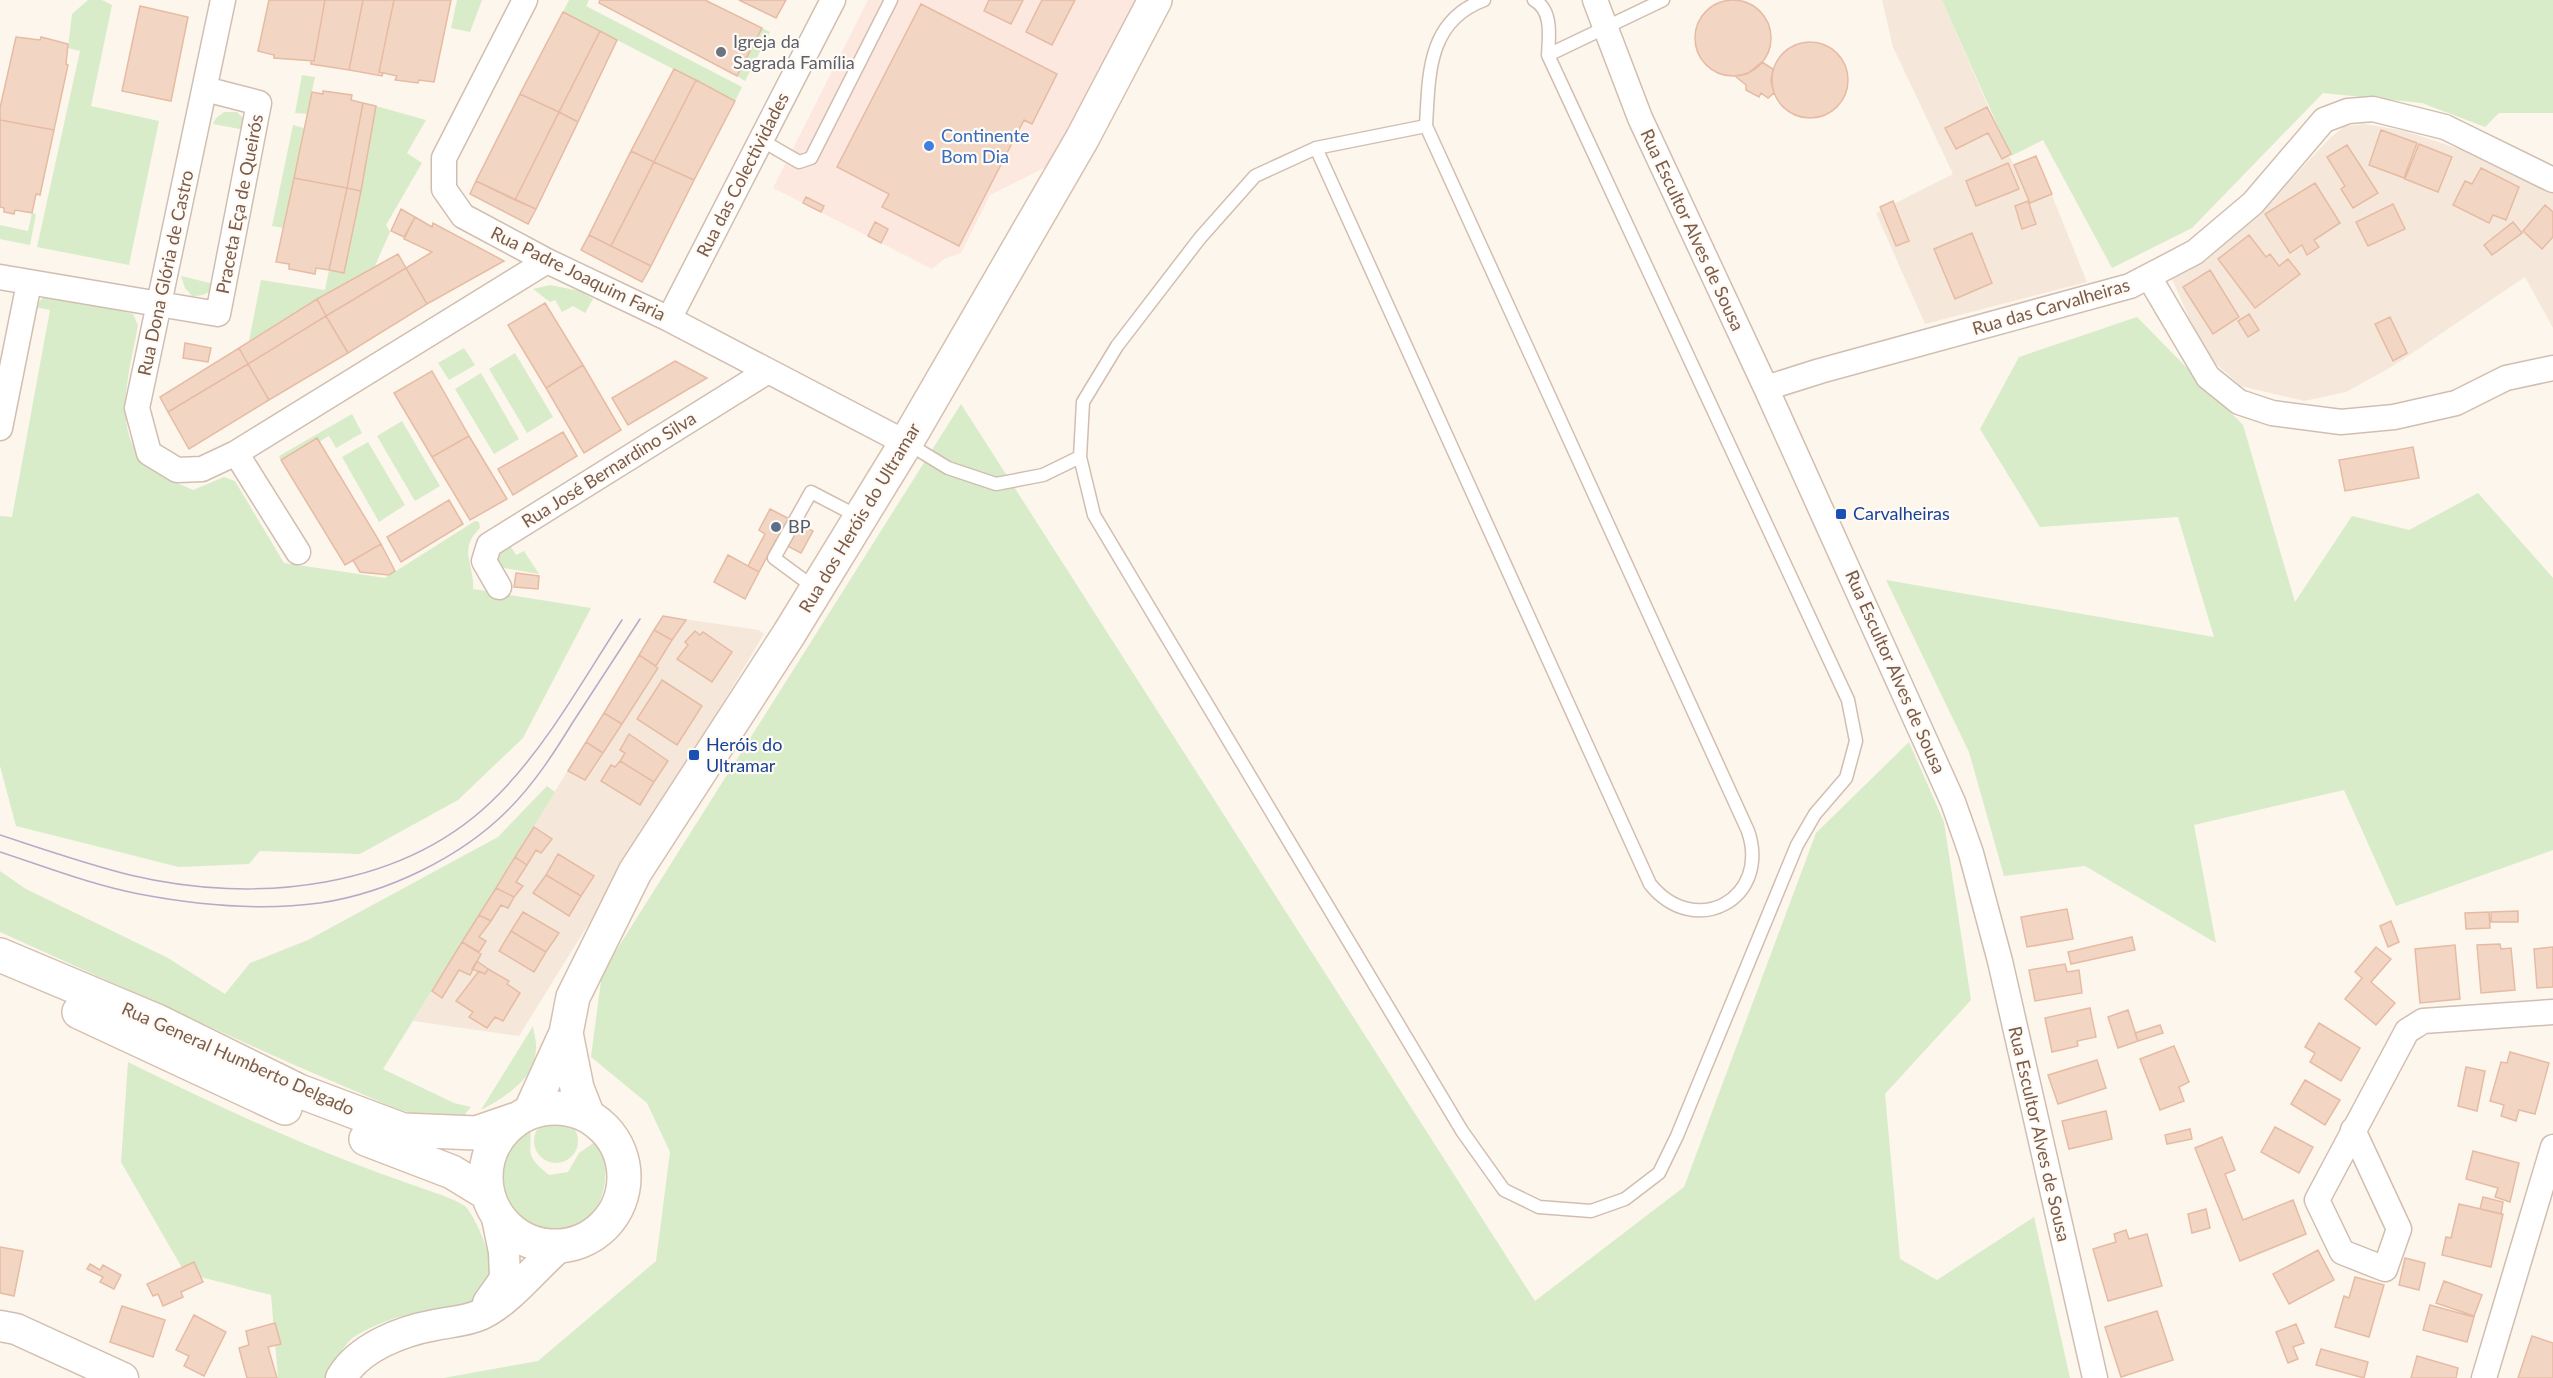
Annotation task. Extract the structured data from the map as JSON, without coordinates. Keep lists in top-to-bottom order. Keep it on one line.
{"streets":{"main road":["Rua dos Heróis do Ultramar","Rua General Humberto Delgado"],"street":["Rua das Colectividades","Praceta Eça de Queirós","Rua Escultor Alves de Sousa","Rua Dona Glória de Castro","Rua Padre Joaquim Faria","Rua das Carvalheiras","Rua José Bernardino Silva"]},"crossings":[["Rua das Colectividades","Rua Padre Joaquim Faria"],["Praceta Eça de Queirós","Rua Dona Glória de Castro"],["Rua Escultor Alves de Sousa","Rua das Carvalheiras"],["Rua Dona Glória de Castro","Rua Padre Joaquim Faria"],["Rua Padre Joaquim Faria","Rua José Bernardino Silva"],["Rua Padre Joaquim Faria","Rua dos Heróis do Ultramar"],["Rua dos Heróis do Ultramar","Rua General Humberto Delgado"]],"places":{"other":["Igreja da Sagrada Família","Continente Bom Dia","BP"],"transit":["Carvalheiras","Heróis do Ultramar"]}}
